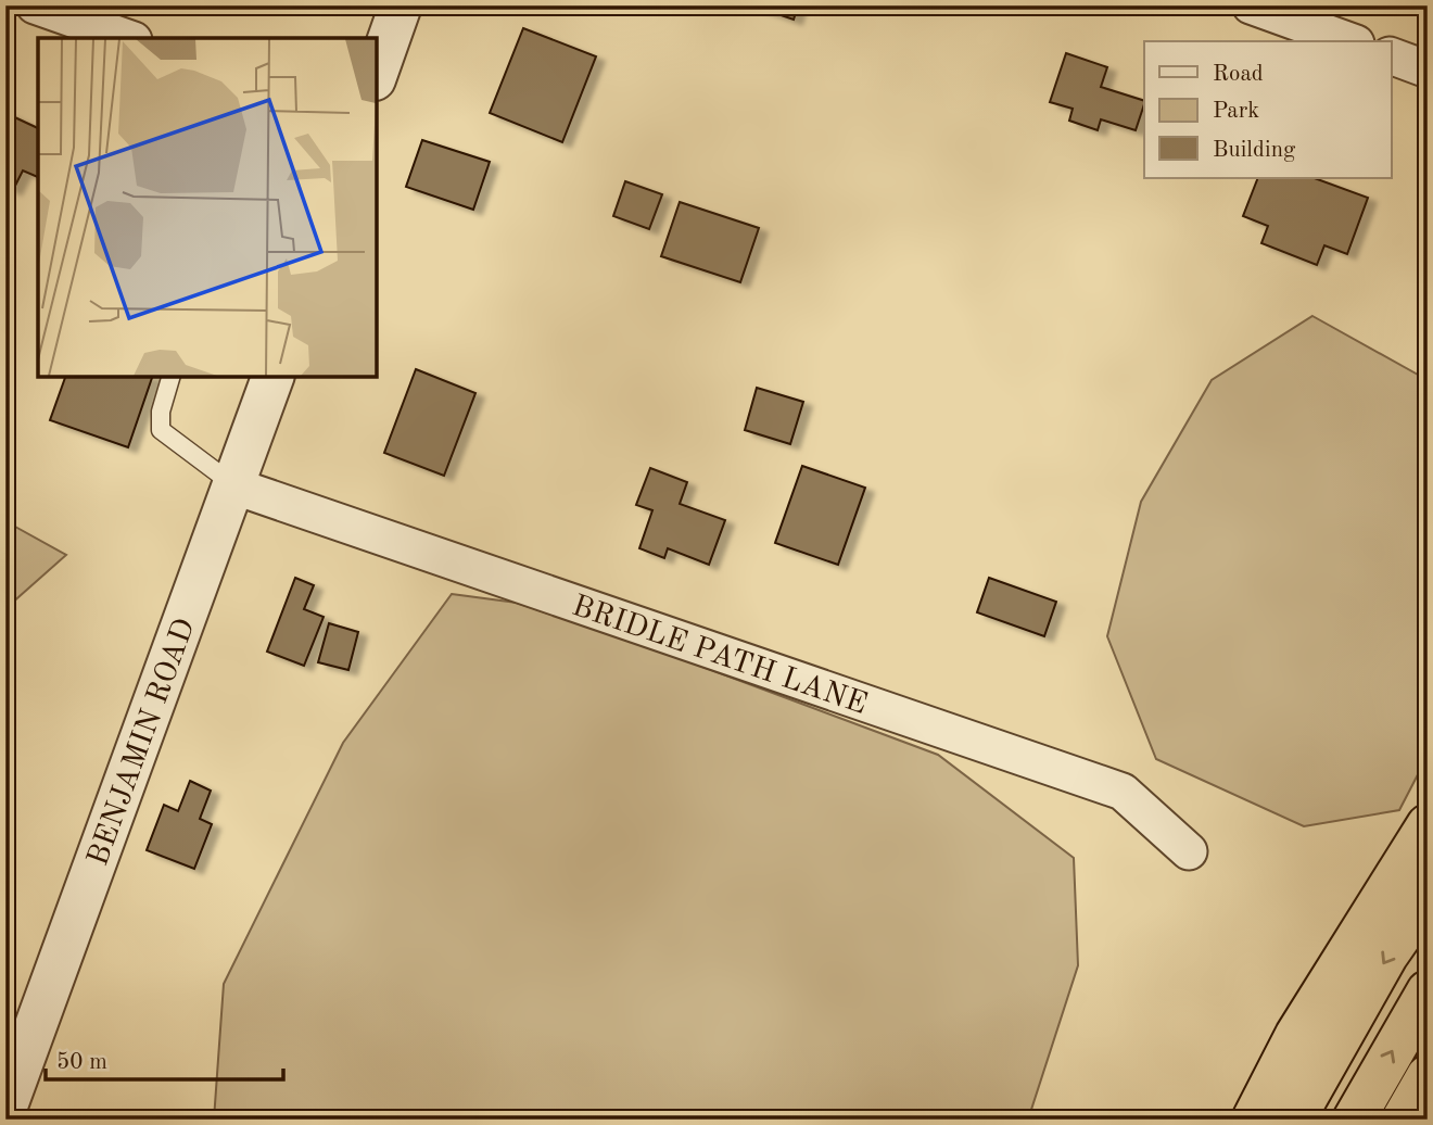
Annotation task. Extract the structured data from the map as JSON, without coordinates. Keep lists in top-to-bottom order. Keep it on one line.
{"streets":{"street":["BRIDLE PATH LANE","BENJAMIN ROAD"]},"crossings":[["BRIDLE PATH LANE","BENJAMIN ROAD"]],"legend":["Road","Park","Building"],"scale_bar":"50 m"}
